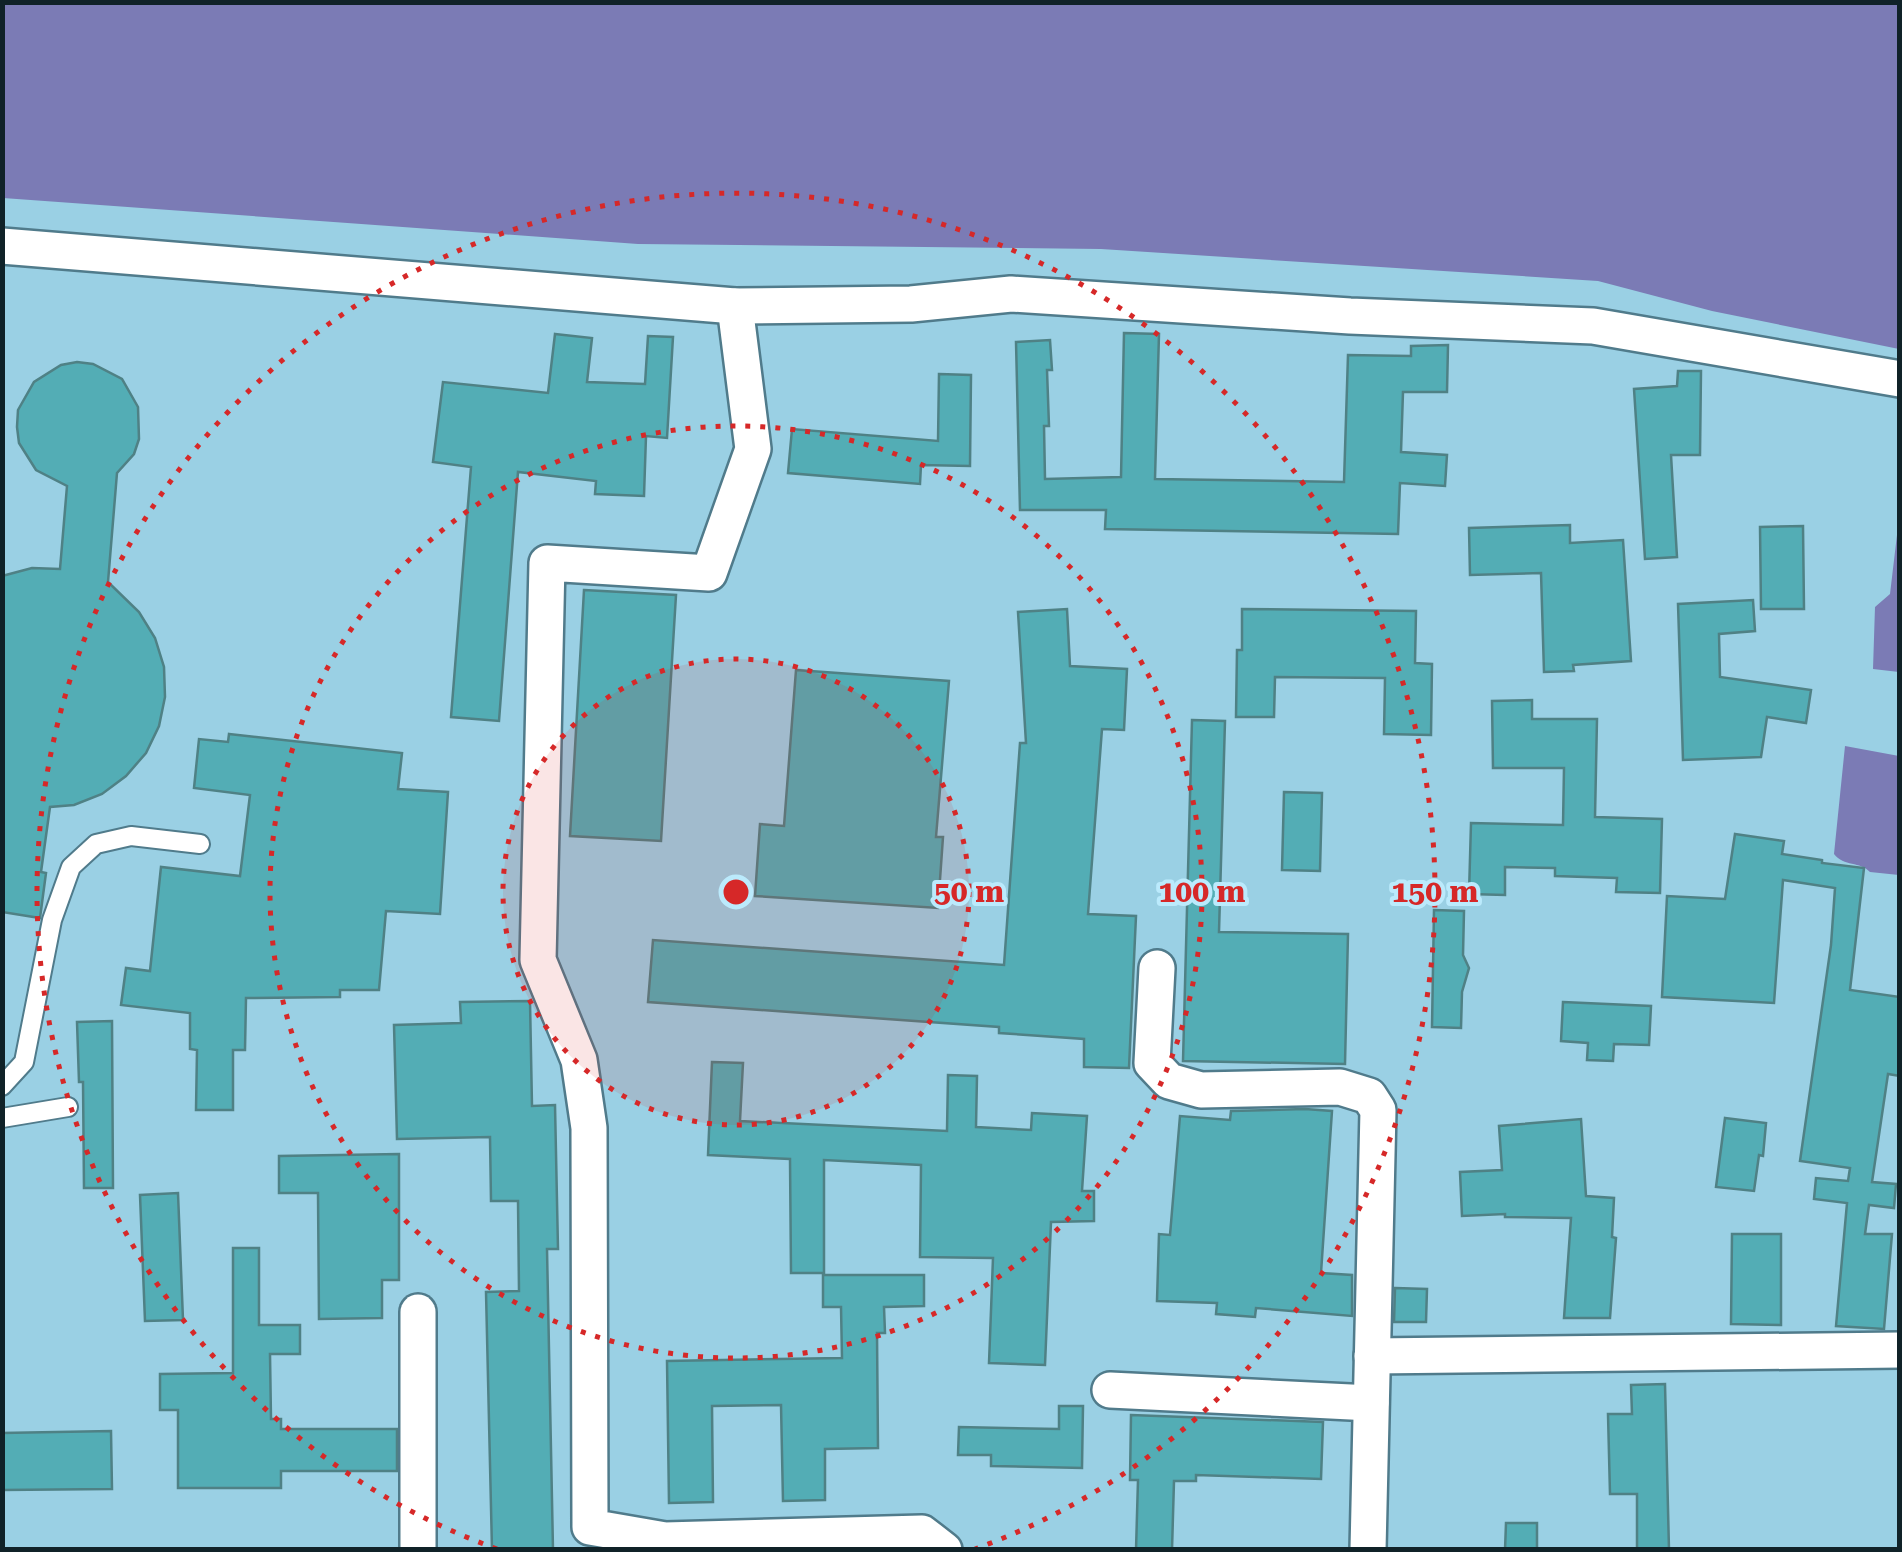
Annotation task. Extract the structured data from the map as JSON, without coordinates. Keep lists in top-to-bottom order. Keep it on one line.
{"rings":["50 m","100 m","150 m"]}
